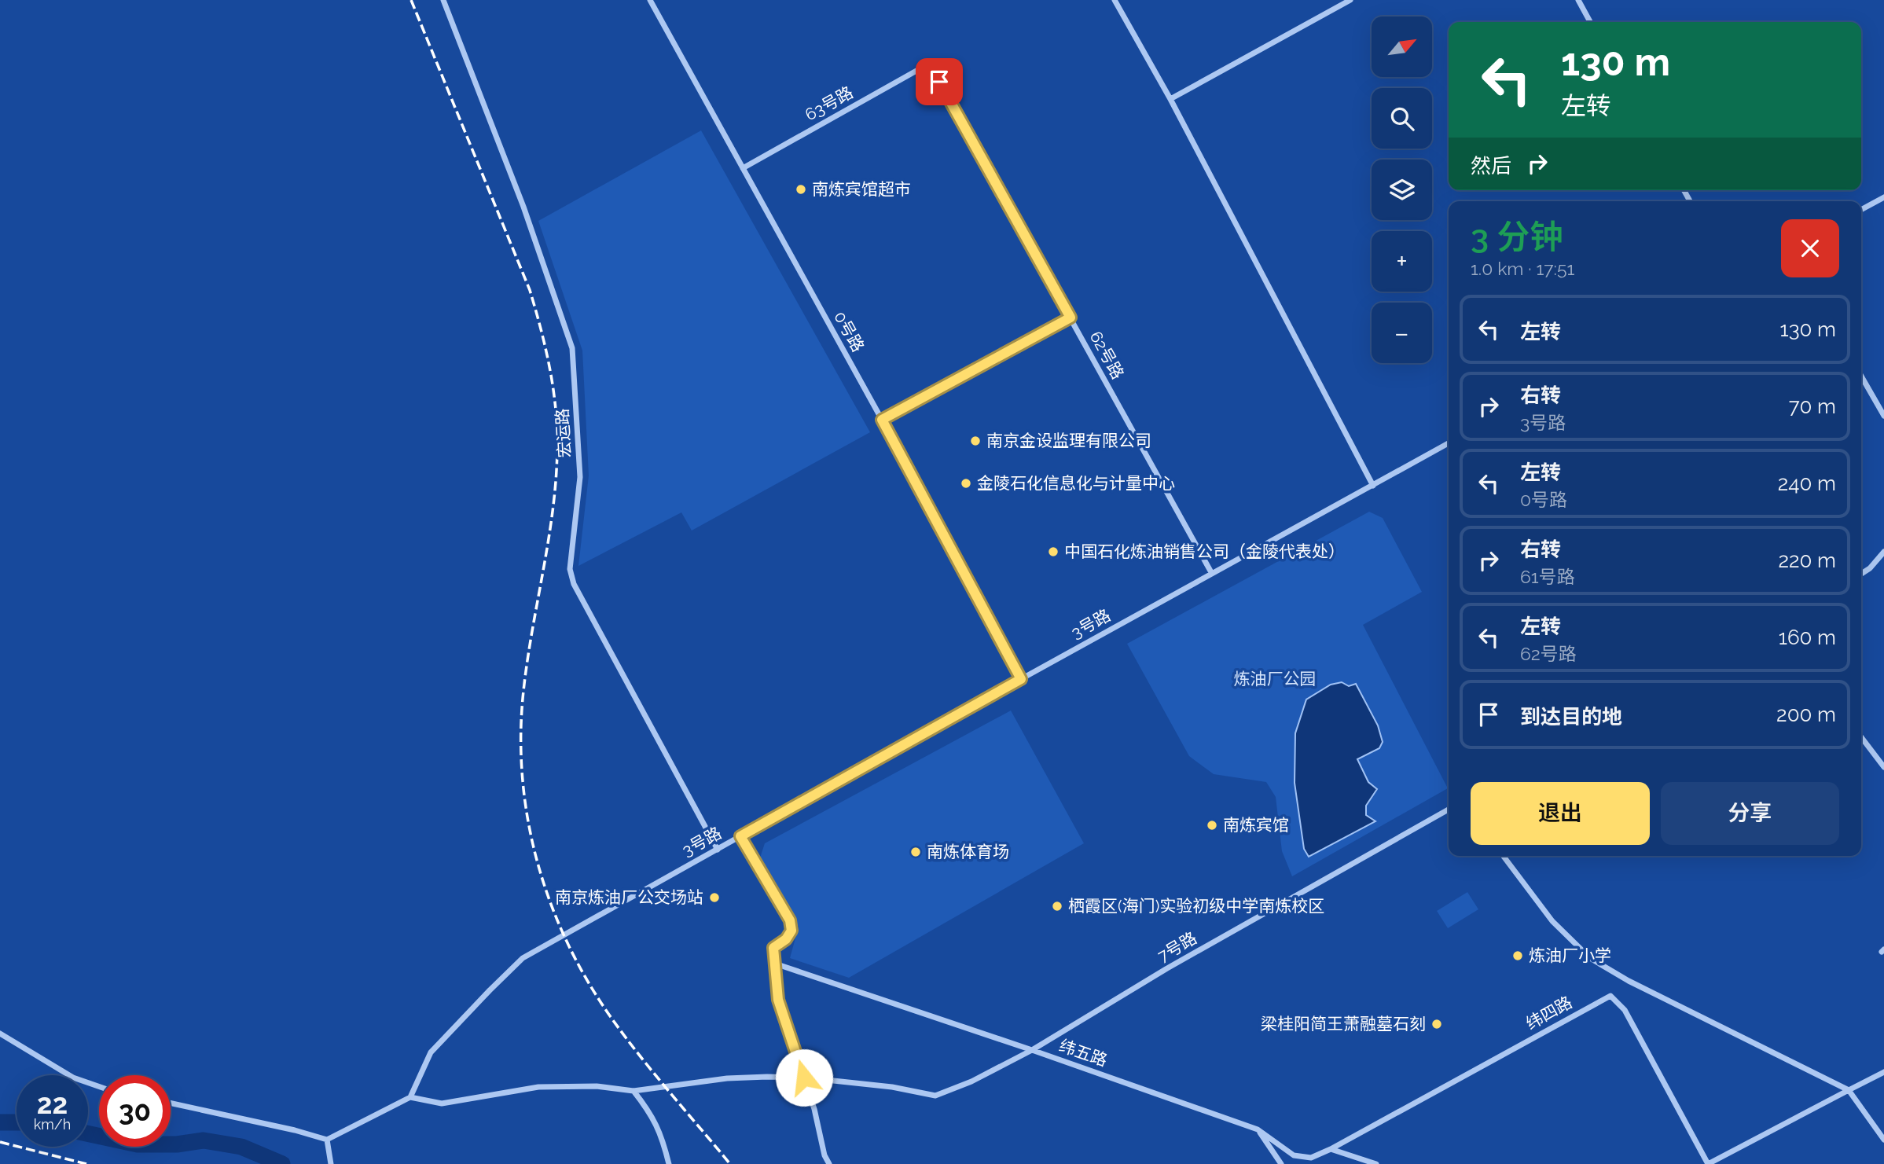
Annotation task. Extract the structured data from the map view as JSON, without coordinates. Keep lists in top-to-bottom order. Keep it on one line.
{"streets":{"street":["63号路","0号路","62号路","宏运路","3号路","7号路","纬四路","纬五路"]},"crossings":[["63号路","0号路"],["63号路","62号路"],["0号路","3号路"],["62号路","3号路"],["宏运路","3号路"],["3号路","7号路"],["7号路","纬五路"],["纬四路","纬五路"]],"parks":["炼油厂公园"],"places":["南炼宾馆超市","南京金设监理有限公司","金陵石化信息化与计量中心","中国石化炼油销售公司（金陵代表处）","南炼宾馆","南炼体育场","南京炼油厂公交场站","栖霞区(海门)实验初级中学南炼校区","炼油厂小学","梁桂阳简王萧融墓石刻"],"north":"top right","page":{"map_buttons":["+","−"],"turn":["130 m","左转"],"then":"然后","heading":["3 分钟","1.0 km · 17:51"],"list":[{"name":"左转","value":"130 m"},{"name":"右转","note":"3号路","value":"70 m"},{"name":"左转","note":"0号路","value":"240 m"},{"name":"右转","note":"61号路","value":"220 m"},{"name":"左转","note":"62号路","value":"160 m"},{"name":"到达目的地","value":"200 m"}],"buttons":["退出","分享"],"speed":"22 km/h","limit":"30"}}
